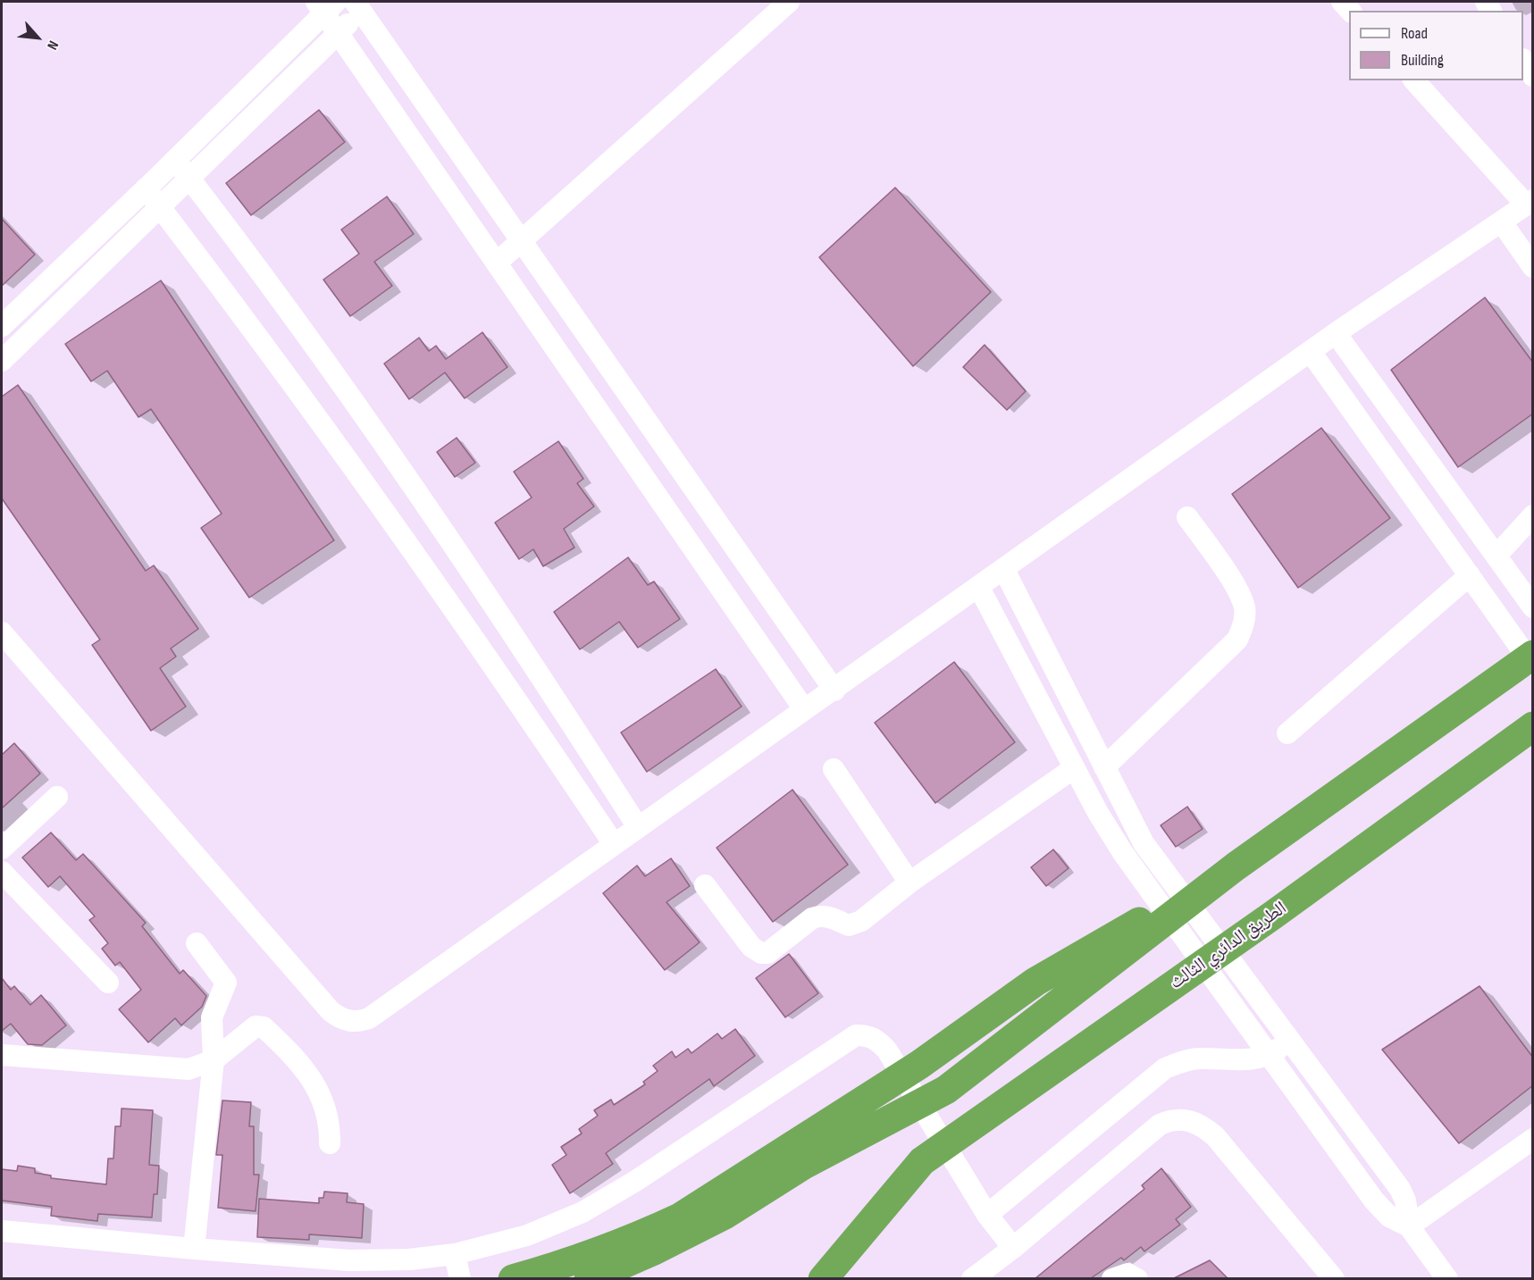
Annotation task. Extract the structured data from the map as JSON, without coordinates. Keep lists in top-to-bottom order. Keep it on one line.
{"streets":{"highway":["الطريق الدائري الثالث"]},"legend":["Road","Building"],"north":"bottom right"}
